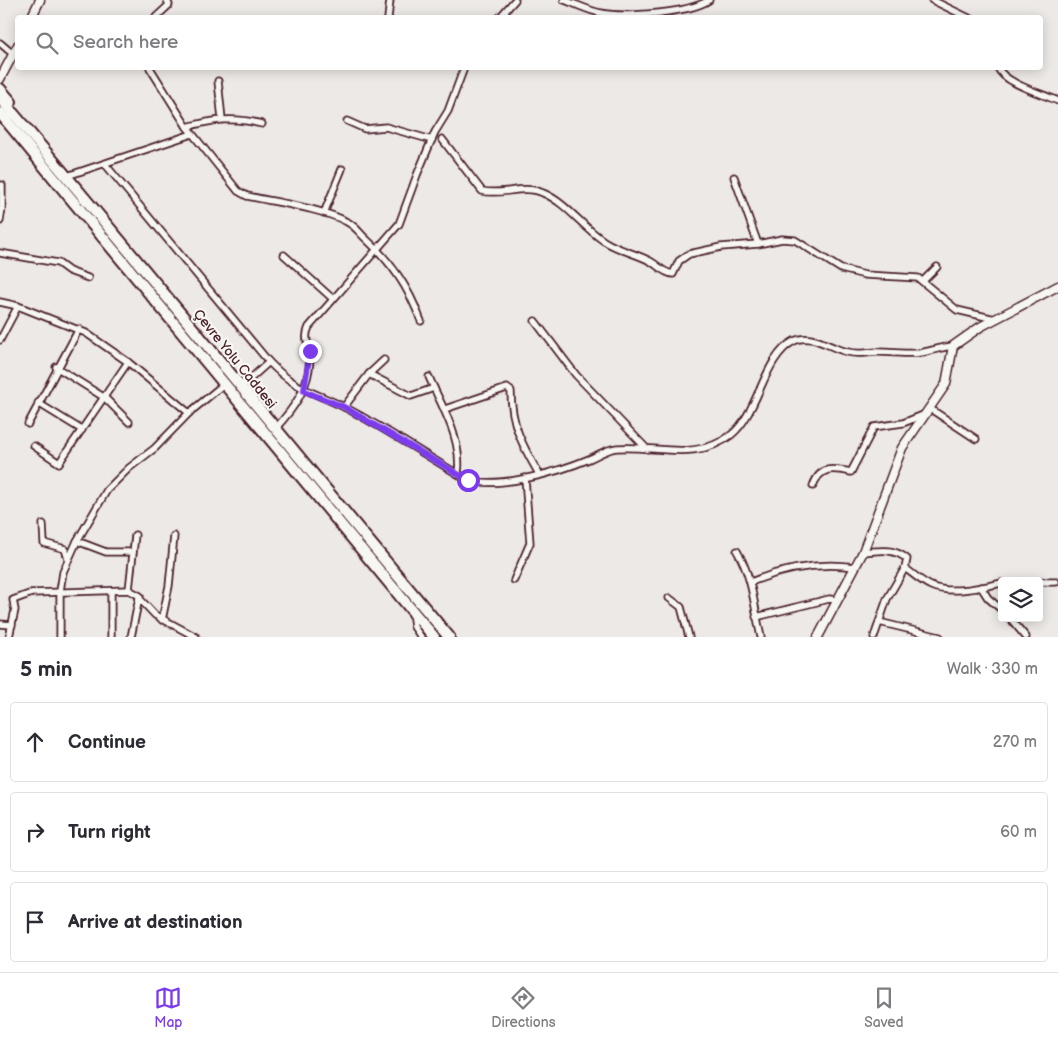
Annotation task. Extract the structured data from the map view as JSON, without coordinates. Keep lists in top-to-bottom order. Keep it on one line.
{"streets":{"highway":["Çevre Yolu Caddesi"]},"page":{"search":"Search here","heading":["5 min","Walk · 330 m"],"list":[["Continue","270 m"],["Turn right","60 m"],"Arrive at destination"],"nav":["Map","Directions","Saved"]}}
